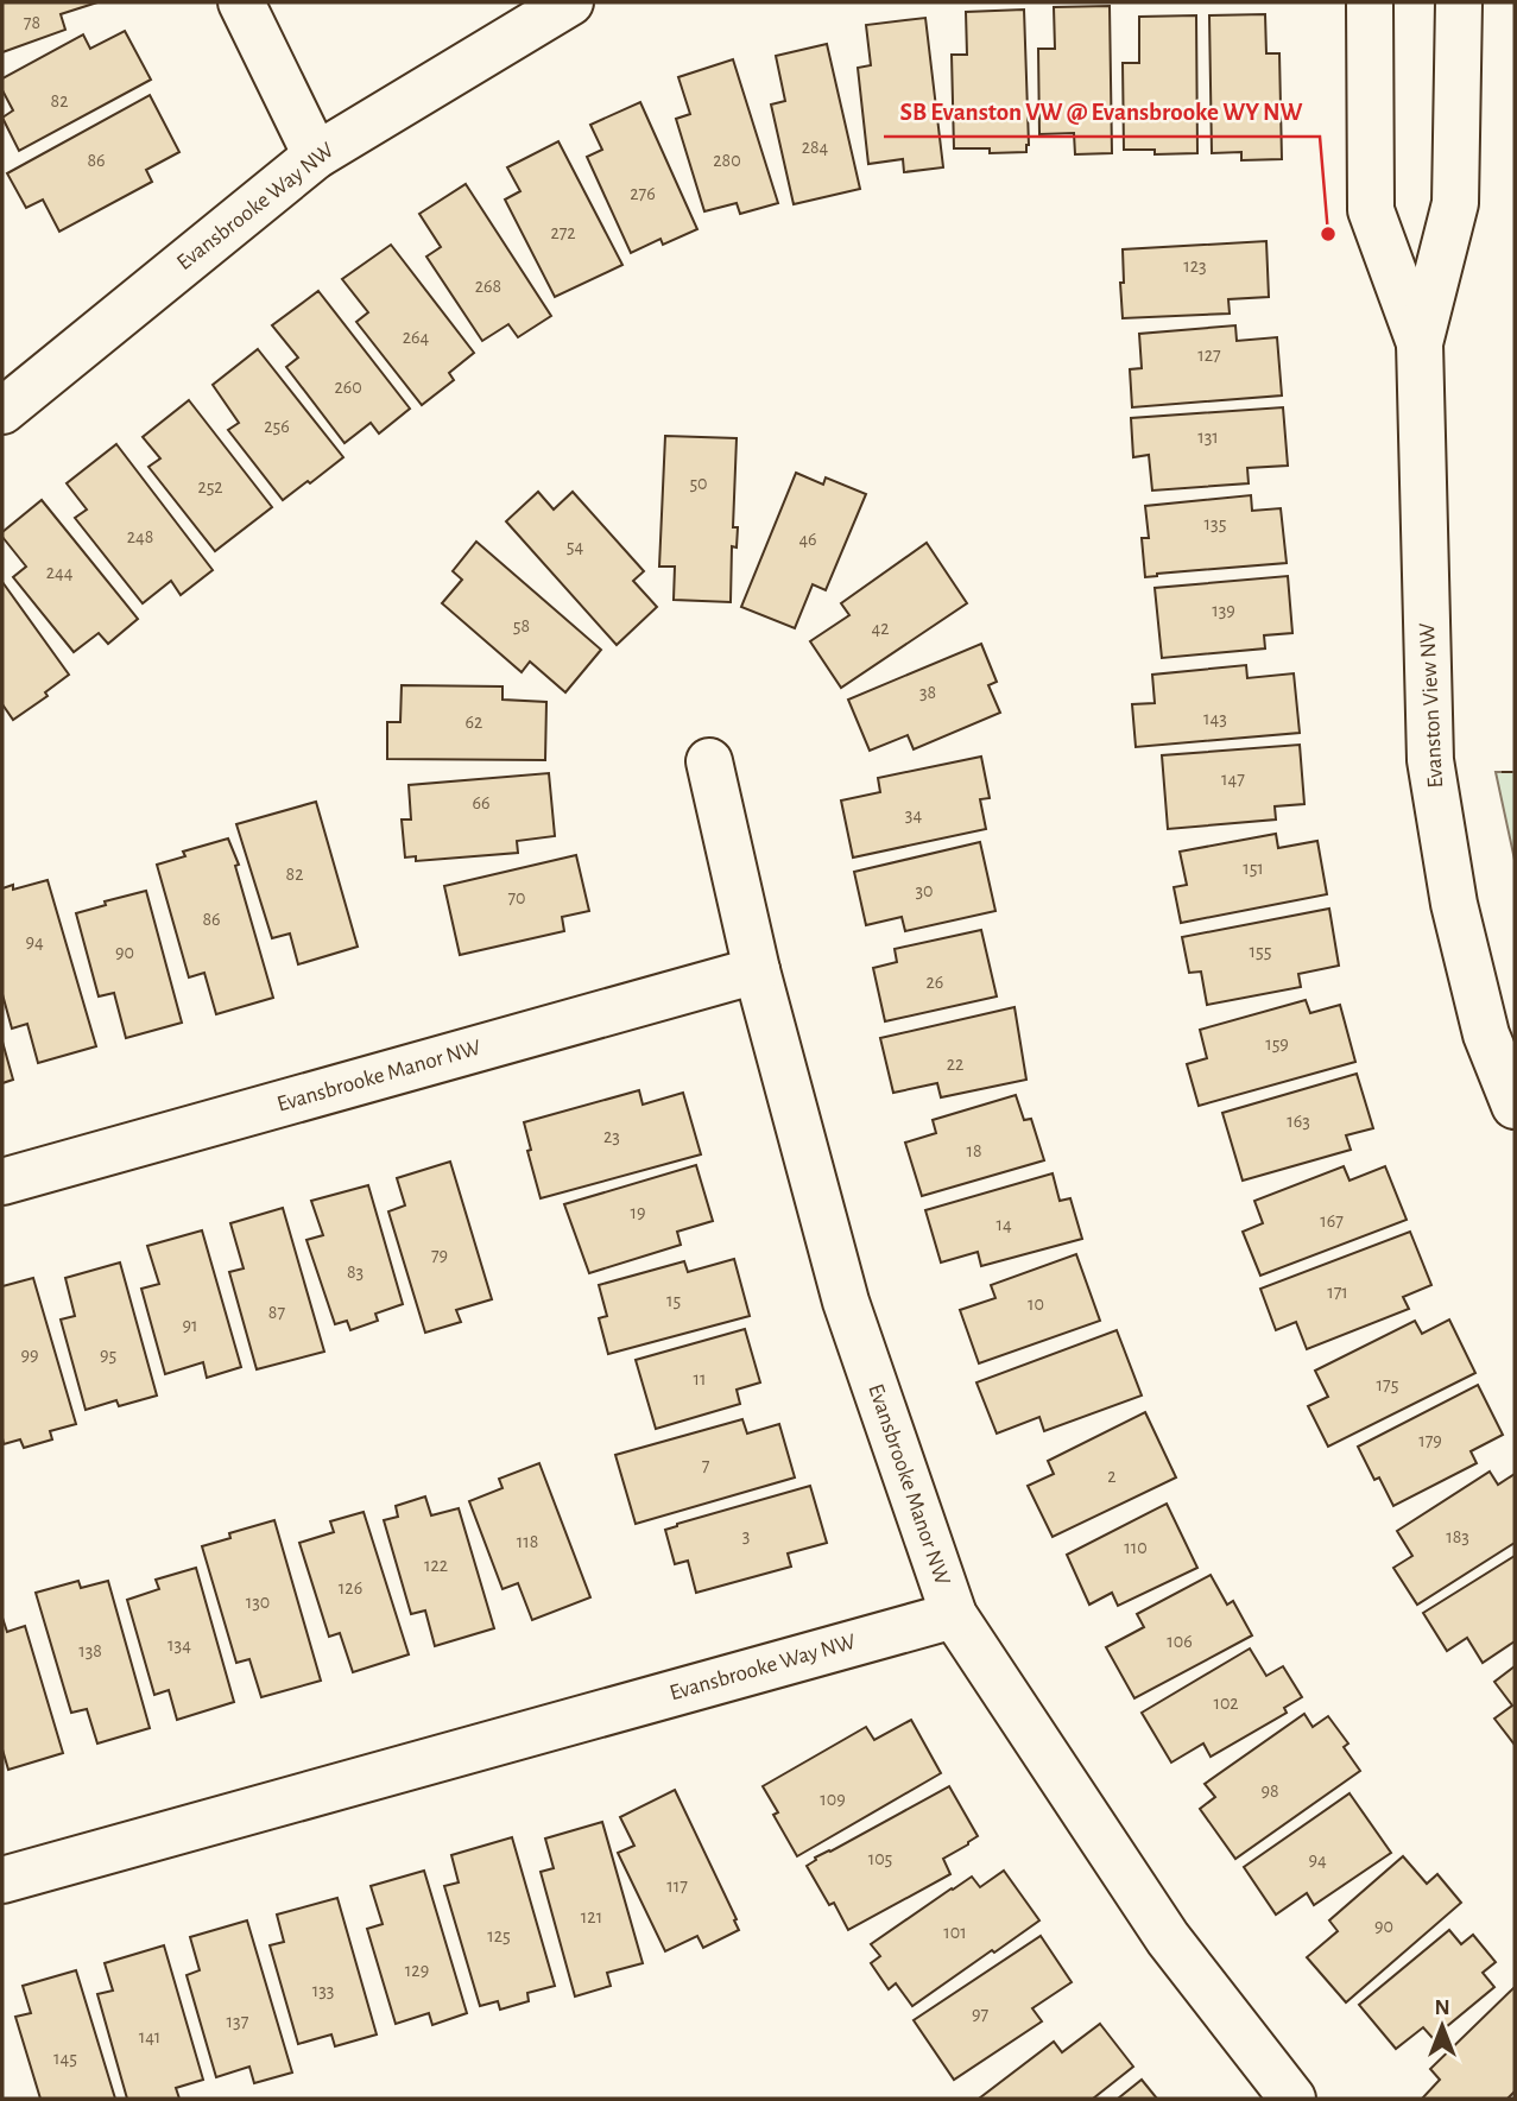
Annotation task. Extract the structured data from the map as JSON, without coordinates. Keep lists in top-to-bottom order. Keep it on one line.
{"streets":{"street":["Evansbrooke Way NW","Evanston View NW","Evansbrooke Manor NW"]},"crossings":[["Evansbrooke Way NW","Evansbrooke Manor NW"]],"places":["SB Evanston VW @ Evansbrooke WY NW"],"house_numbers":["78","82","284","86","280","276","272","123","268","264","127","260","256","131","50","252","135","248","46","54","244","139","58","42","38","143","62","147","66","34","151","82","30","70","86","94","155","90","26","159","22","163","23","18","19","167","14","79","83","171","15","10","87","91","99","95","11","175","179","7","2","3","183","118","110","122","126","130","106","134","138","102","98","109","105","94","117","121","90","101","125","129","133","97","137","141","145"],"north":"top"}
